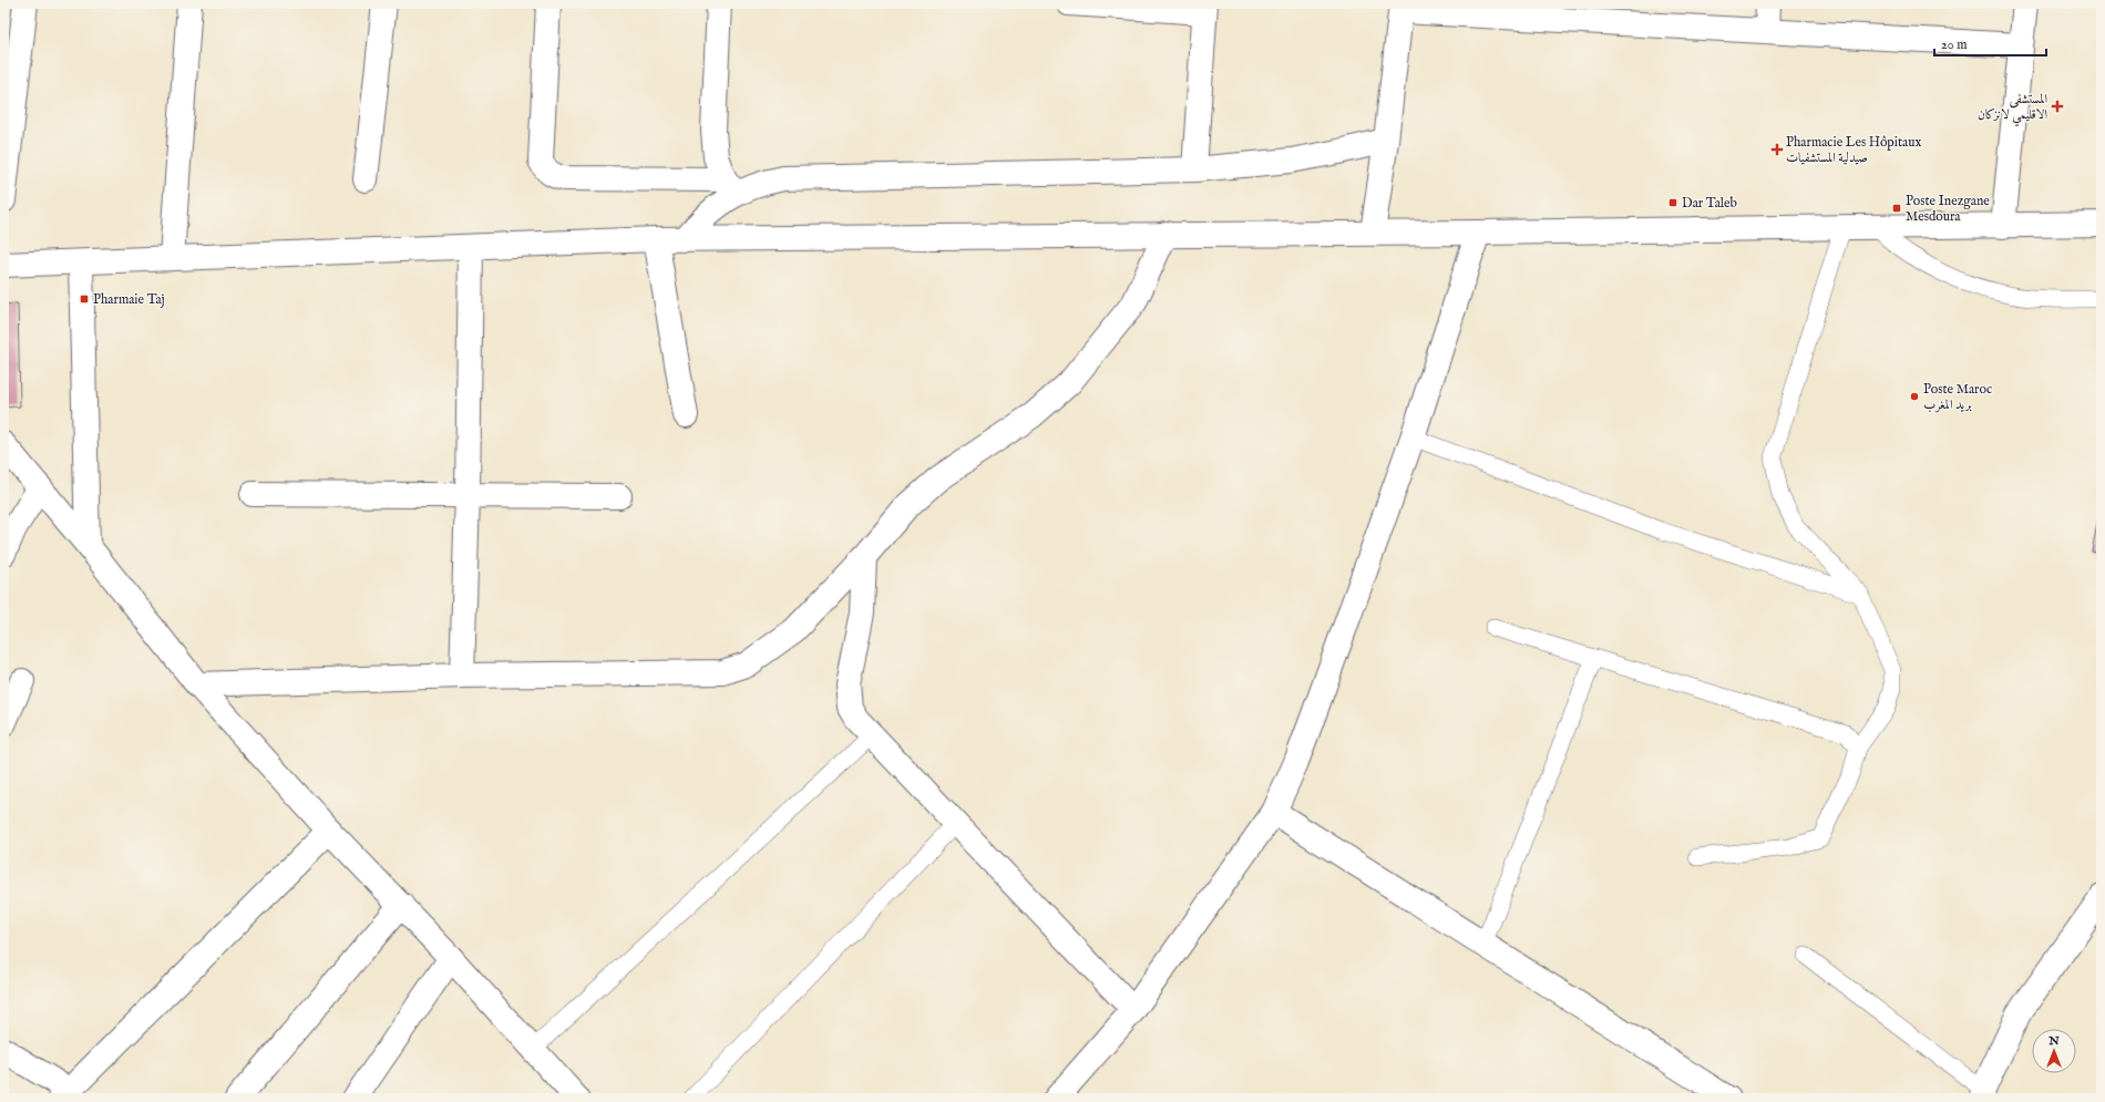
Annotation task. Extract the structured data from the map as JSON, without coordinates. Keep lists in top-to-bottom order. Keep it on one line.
{"places":{"health":["المستشفى الاقليمي لانزكان","Pharmacie Les Hôpitaux صيدلية المستشفيات"],"transit":["Dar Taleb","Poste Inezgane Mesdoura","Pharmaie Taj"],"other":["Poste Maroc بريد المغرب"]},"scale_bar":"20 m","north":"top"}
